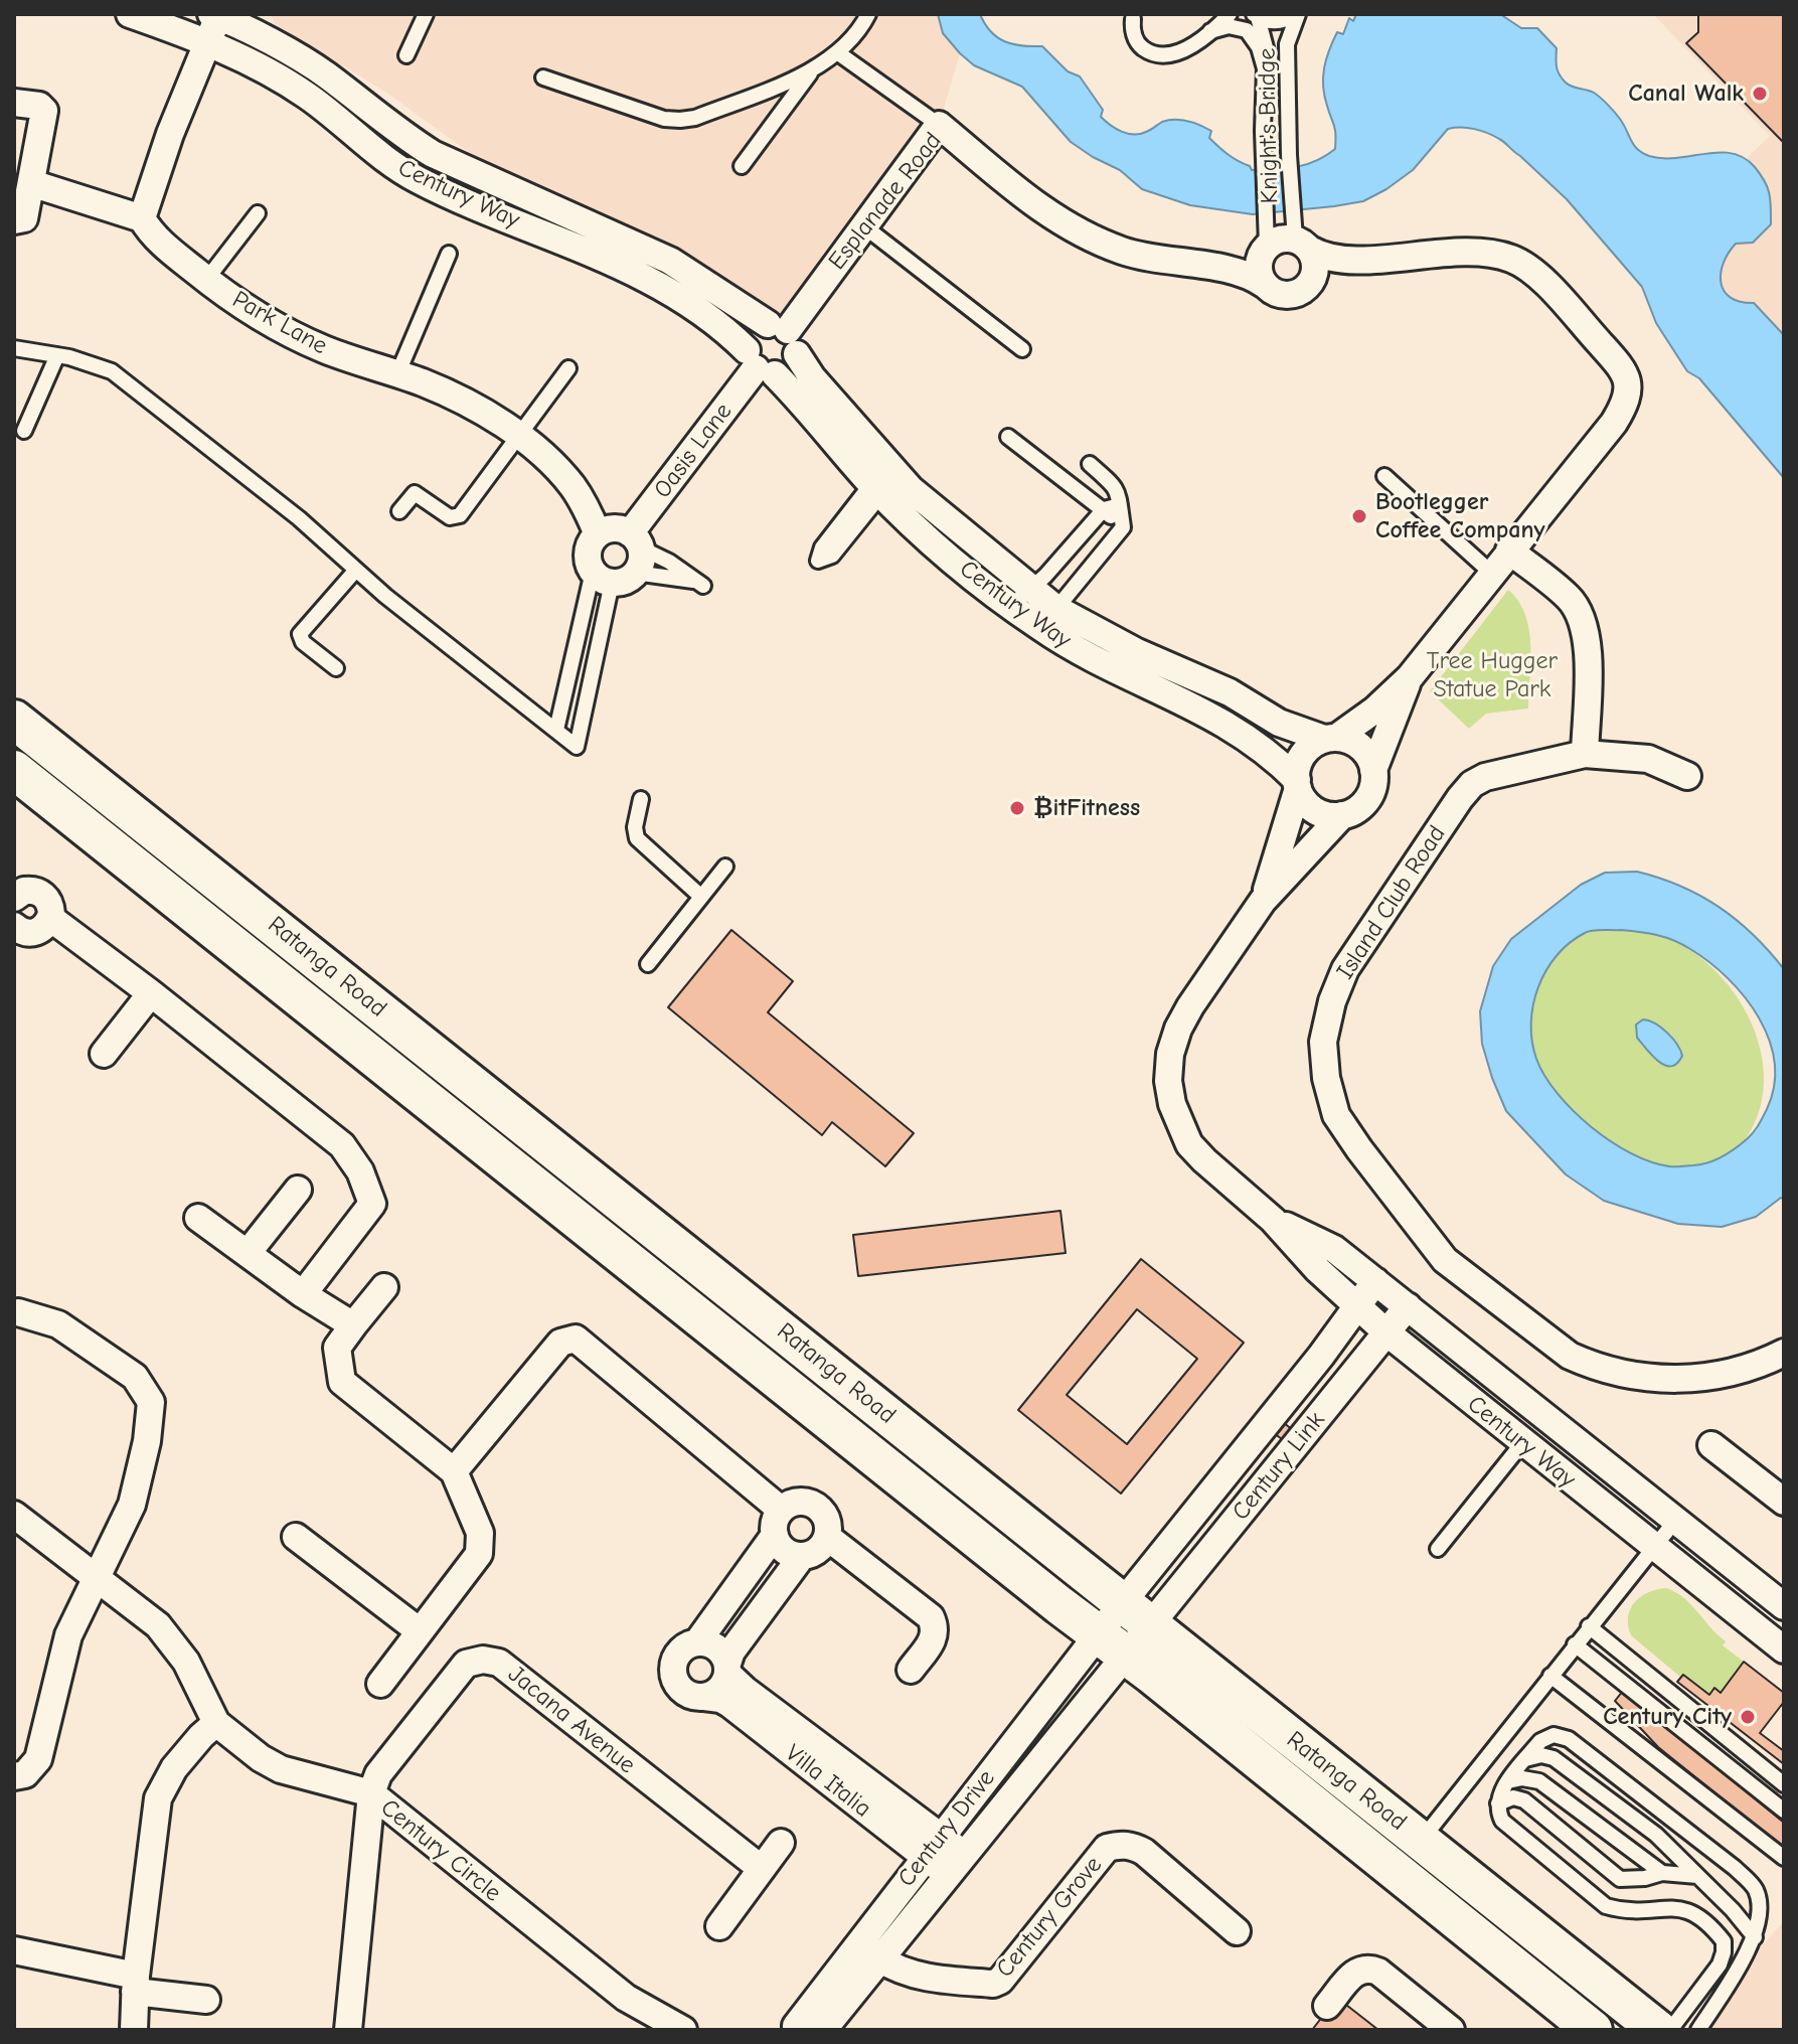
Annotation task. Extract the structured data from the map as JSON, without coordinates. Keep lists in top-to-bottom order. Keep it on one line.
{"streets":{"main road":["Ratanga Road"],"street":["Century Way","Esplanade Road","Park Lane","Oasis Lane","Island Club Road","Century Link","Jacana Avenue","Villa Italia","Century Drive","Century Circle","Century Grove"],"lane":["Knight's Bridge"]},"crossings":[["Knight's Bridge","Esplanade Road"],["Century Way","Esplanade Road"],["Century Way","Oasis Lane"],["Century Way","Century Link"],["Ratanga Road","Century Link"],["Ratanga Road","Century Drive"],["Jacana Avenue","Century Circle"],["Villa Italia","Century Drive"],["Century Drive","Century Grove"]],"parks":["Tree Hugger Statue Park"],"places":["Canal Walk","Bootlegger Coffee Company","₿itFitness","Century City"]}
